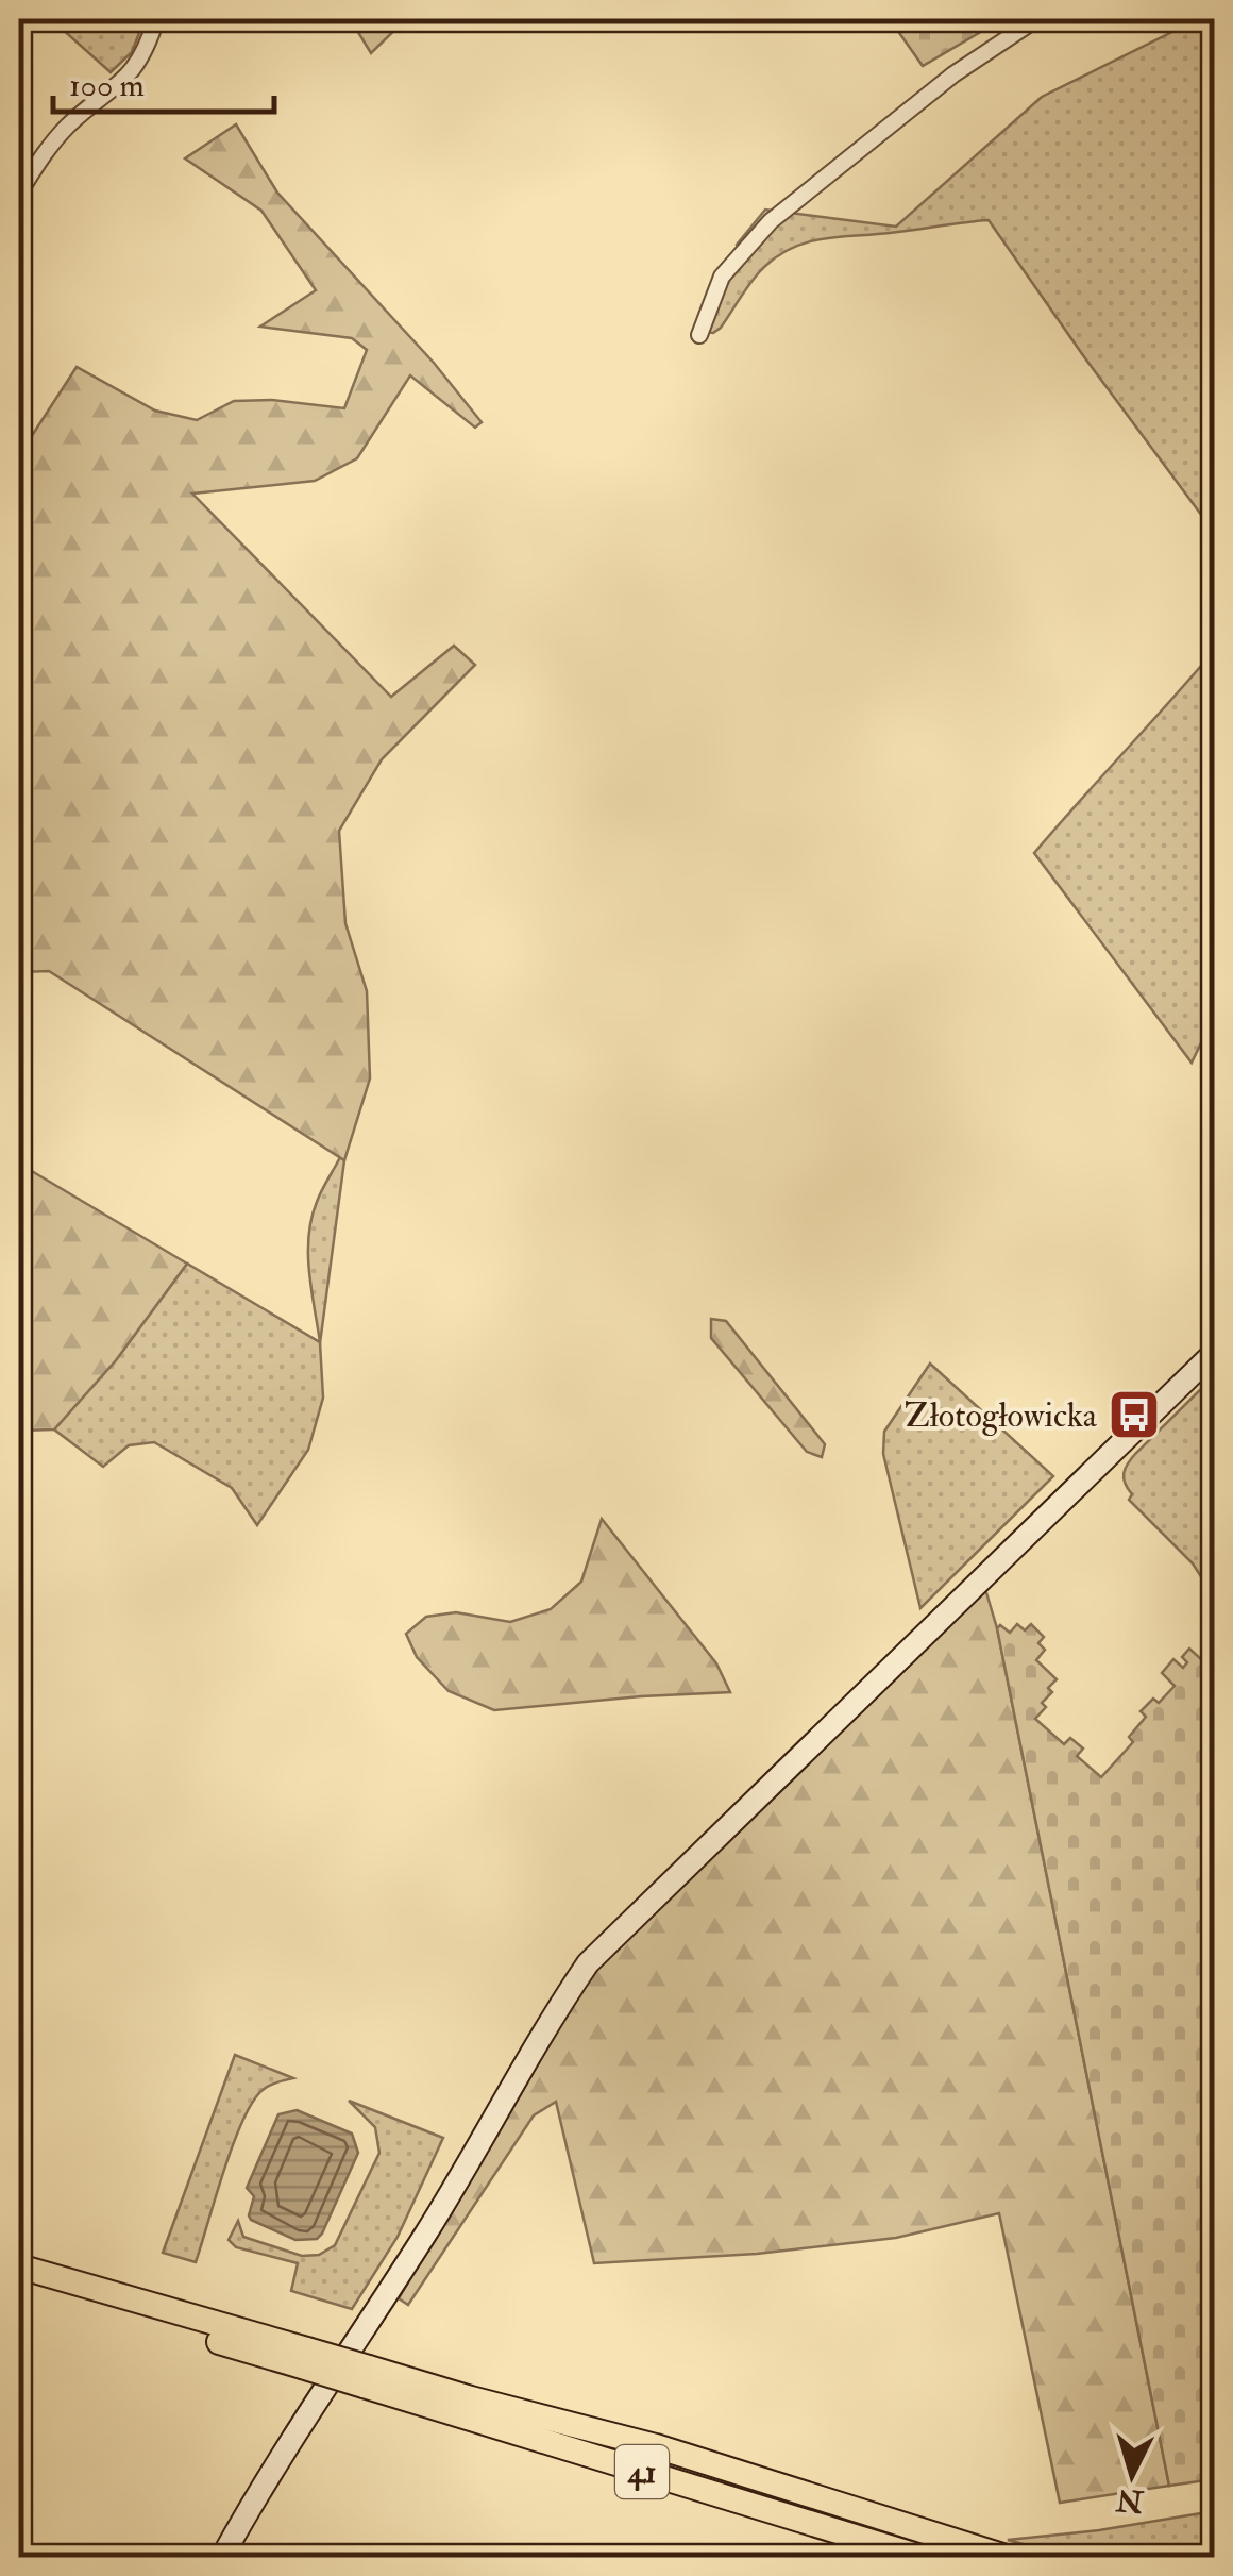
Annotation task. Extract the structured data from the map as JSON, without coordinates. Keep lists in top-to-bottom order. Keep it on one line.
{"streets":{"main road":["41"]},"places":{"bus stop":["Złotogłowicka"]},"scale_bar":"100 m","north":"bottom"}
